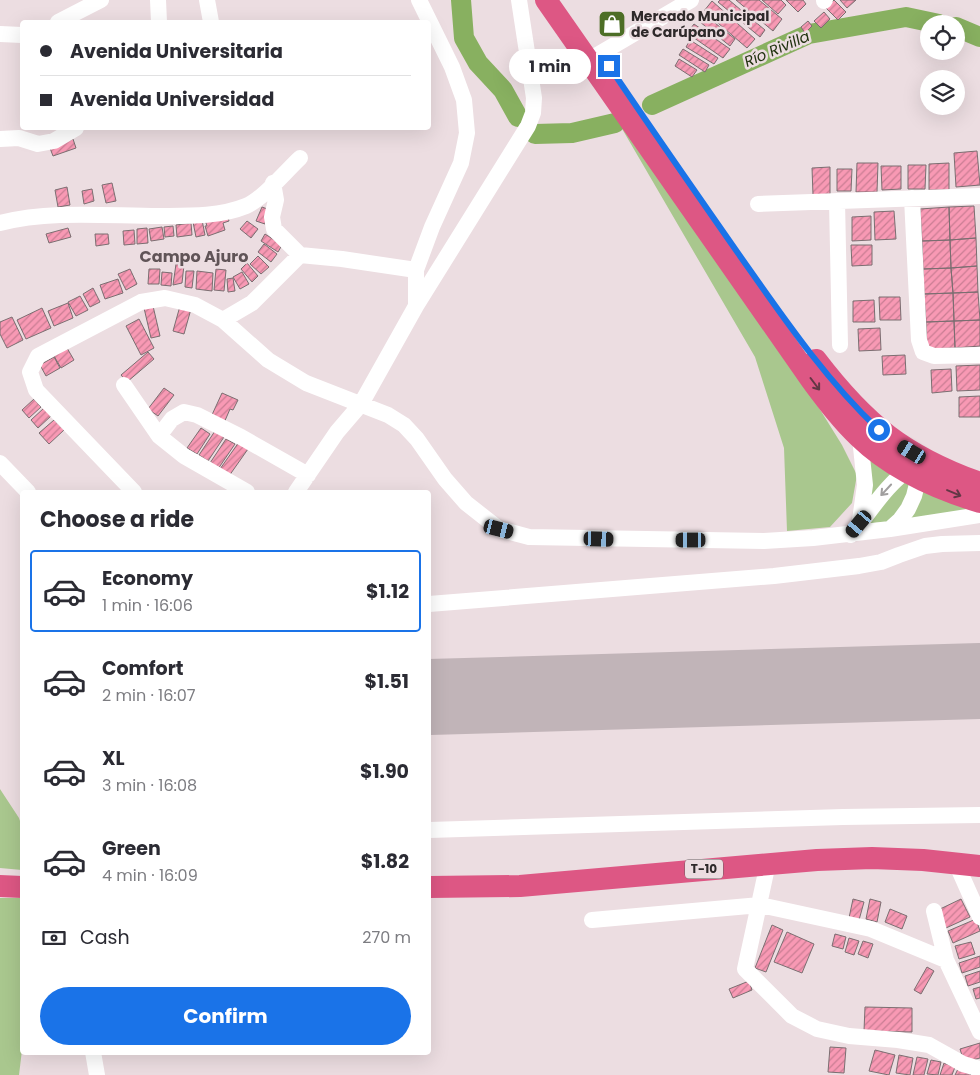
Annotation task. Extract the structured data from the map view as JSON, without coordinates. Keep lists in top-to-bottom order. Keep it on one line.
{"streets":{"highway":["T-10"]},"districts":["Campo Ajuro"],"water":["Río Rivilla"],"places":{"shop":["Mercado Municipal de Carúpano"]},"page":{"banner":["Avenida Universitaria","Avenida Universidad"],"bubble":"1 min","heading":"Choose a ride","list":[{"name":"Economy","note":"1 min · 16:06","value":"$1.12"},{"name":"Comfort","note":"2 min · 16:07","value":"$1.51"},{"name":"XL","note":"3 min · 16:08","value":"$1.90"},{"name":"Green","note":"4 min · 16:09","value":"$1.82"}],"pay":["Cash","270 m"],"buttons":"Confirm"}}
